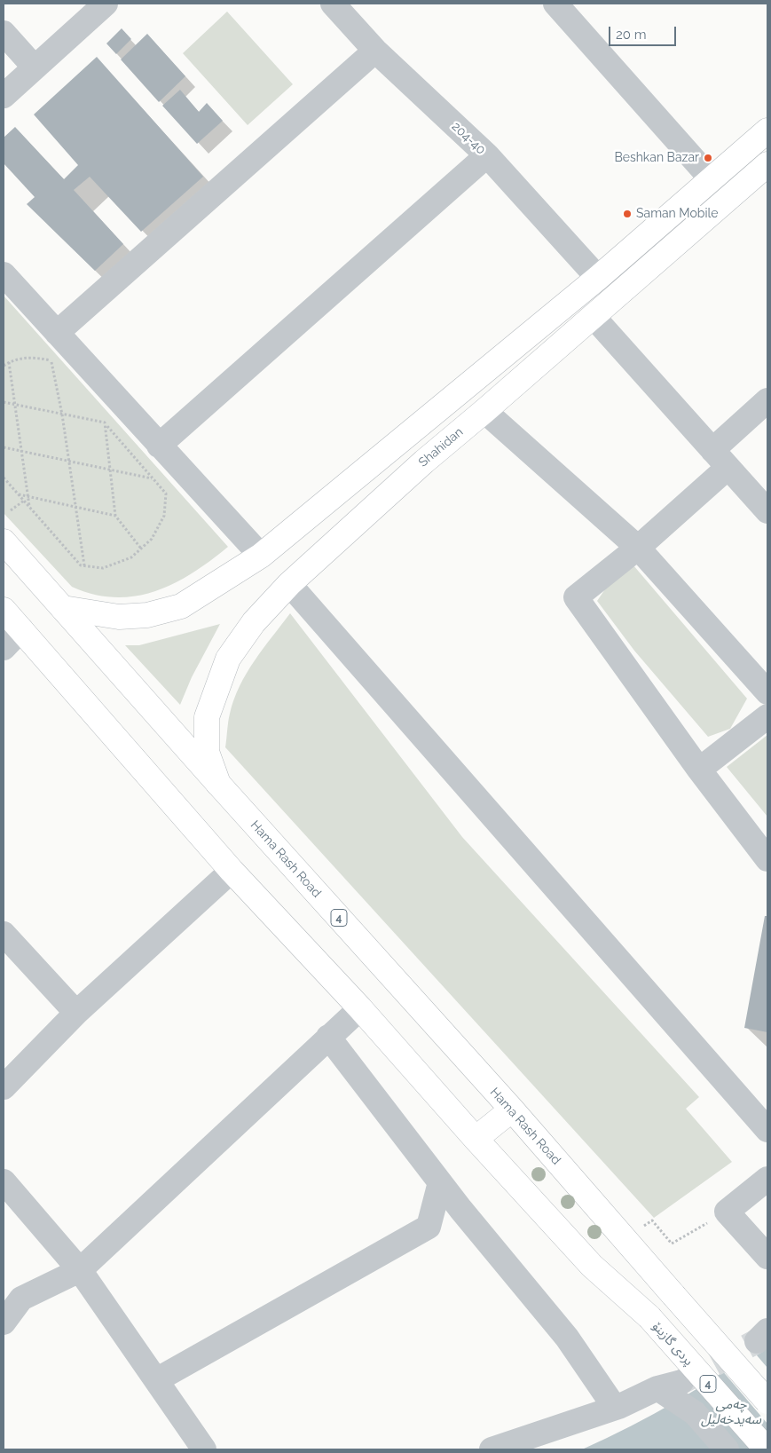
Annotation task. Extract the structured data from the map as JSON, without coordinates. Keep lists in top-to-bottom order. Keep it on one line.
{"streets":{"main road":["Shahidan","Hama Rash Road","4","پردی گازینۆ"],"street":["204-40"]},"crossings":[["Shahidan","Hama Rash Road"],["4","پردی گازینۆ"]],"water":["چەمی سەیدخەلیل"],"places":["Beshkan Bazar","Saman Mobile"],"scale_bar":"20 m"}
